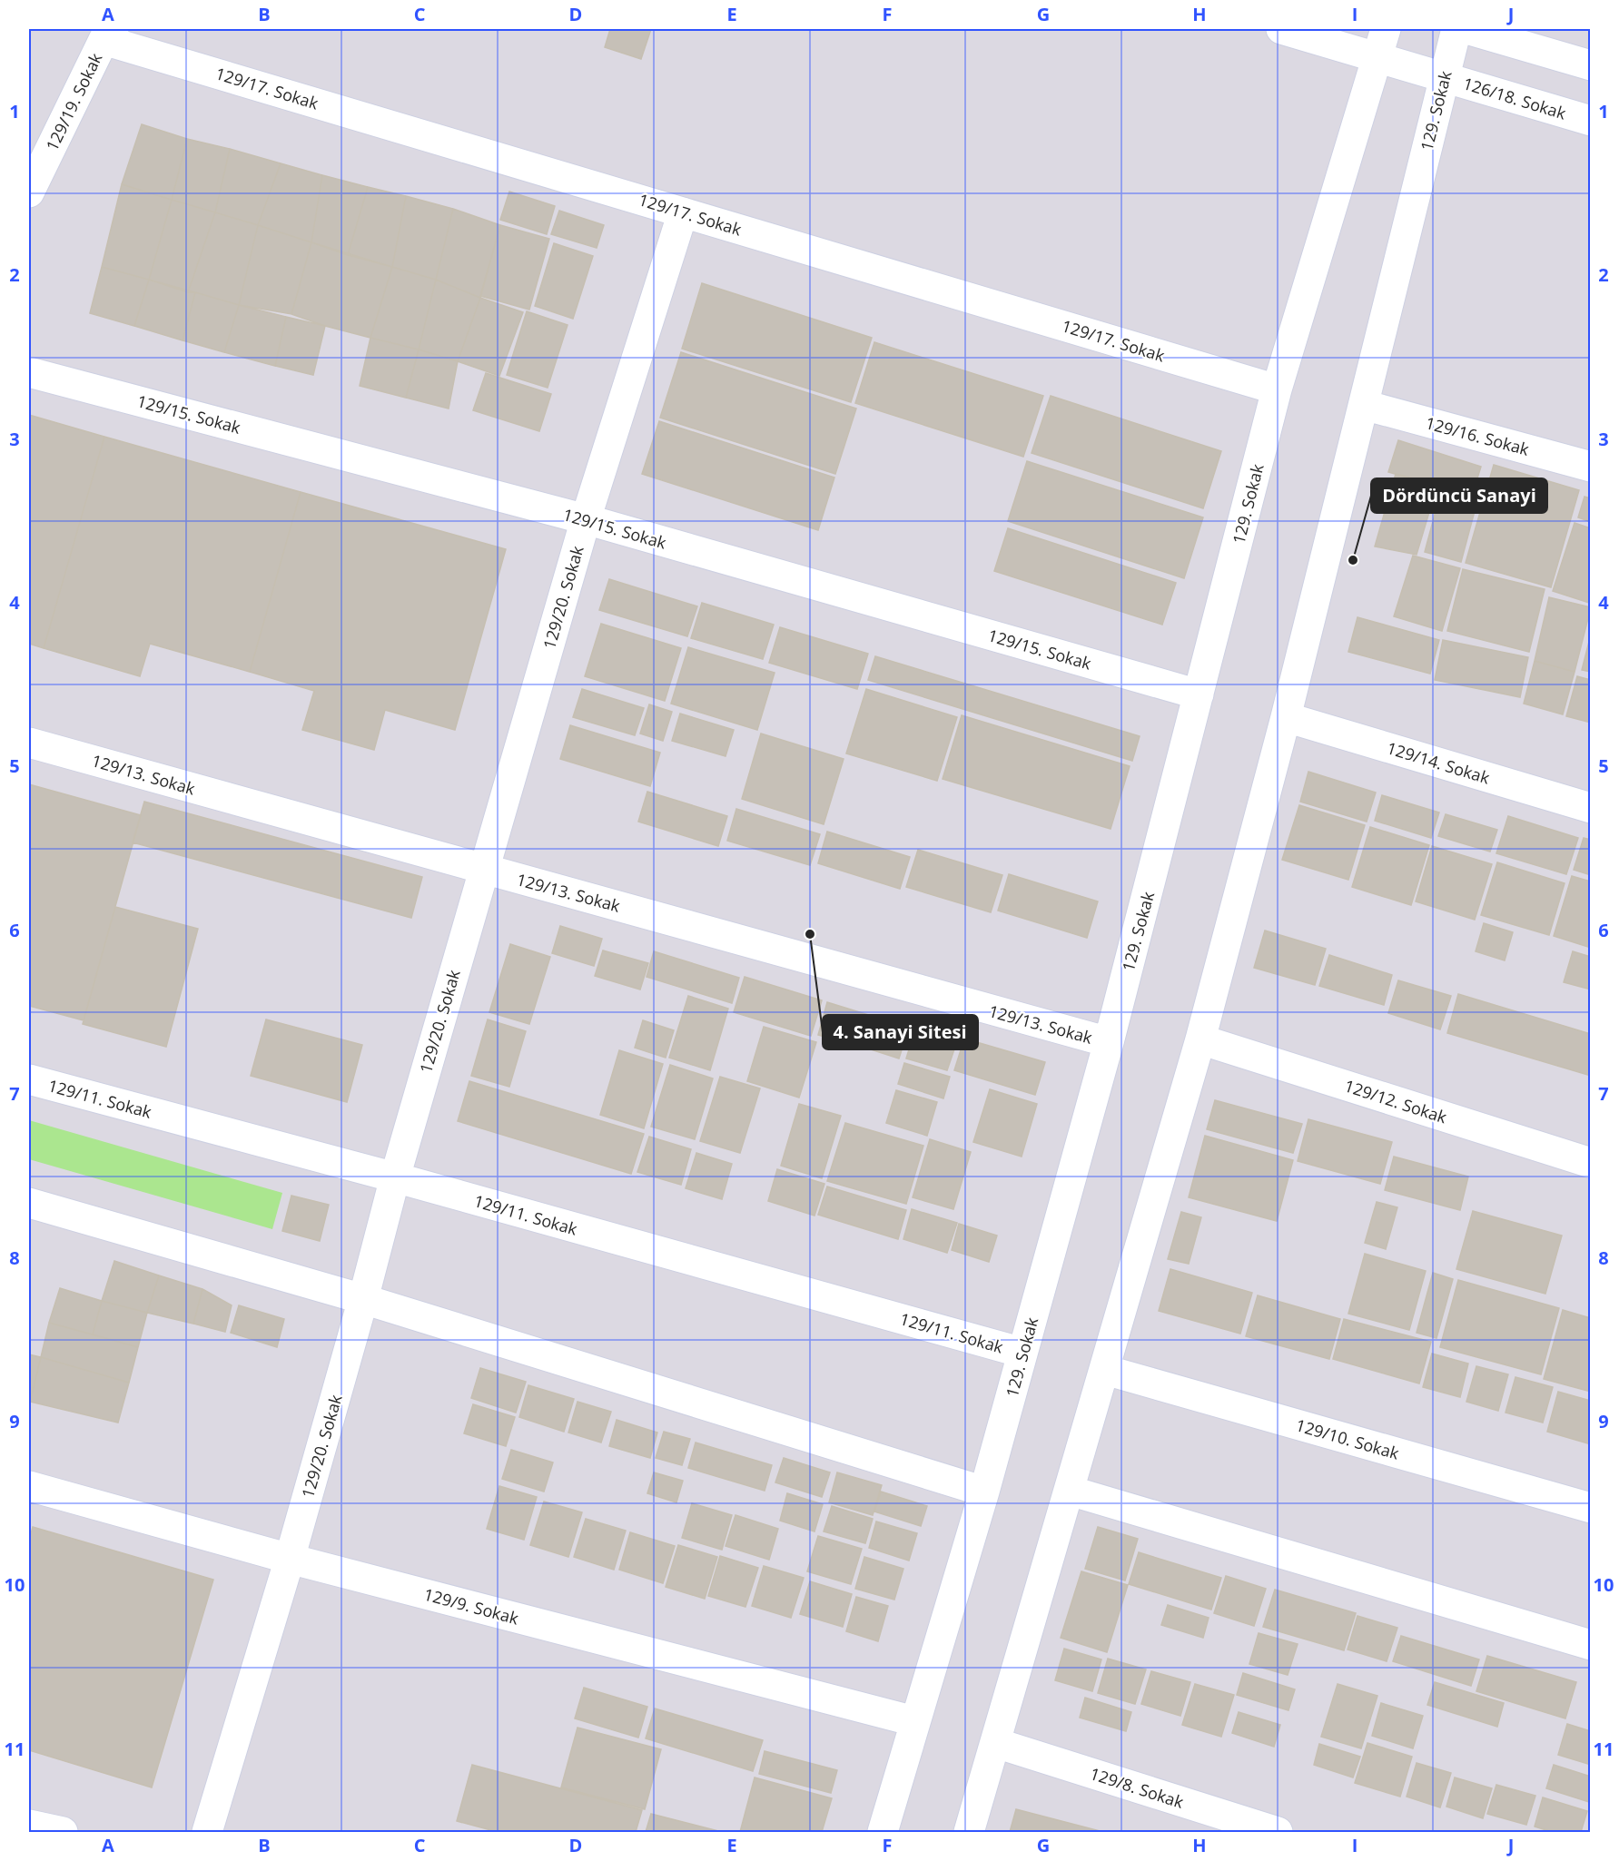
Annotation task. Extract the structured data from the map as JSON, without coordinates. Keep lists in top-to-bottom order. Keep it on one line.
{"streets":{"street":["129/17. Sokak","126/18. Sokak","129/19. Sokak","129. Sokak","129/15. Sokak","129/16. Sokak","129/20. Sokak","129/14. Sokak","129/13. Sokak","129/11. Sokak","129/12. Sokak","129/10. Sokak","129/9. Sokak","129/8. Sokak"]},"crossings":[["129/17. Sokak","129/19. Sokak"],["129/17. Sokak","129. Sokak"],["129/17. Sokak","129/20. Sokak"],["126/18. Sokak","129. Sokak"],["129. Sokak","129/15. Sokak"],["129. Sokak","129/16. Sokak"],["129. Sokak","129/14. Sokak"],["129. Sokak","129/13. Sokak"],["129. Sokak","129/11. Sokak"],["129. Sokak","129/12. Sokak"],["129. Sokak","129/10. Sokak"],["129. Sokak","129/9. Sokak"],["129. Sokak","129/8. Sokak"],["129/15. Sokak","129/20. Sokak"],["129/20. Sokak","129/13. Sokak"],["129/20. Sokak","129/11. Sokak"],["129/20. Sokak","129/9. Sokak"]],"places":["Dördüncü Sanayi","4. Sanayi Sitesi"],"grid":{"columns":["A","B","C","D","E","F","G","H","I","J"],"rows":["1","2","3","4","5","6","7","8","9","10","11"]}}
